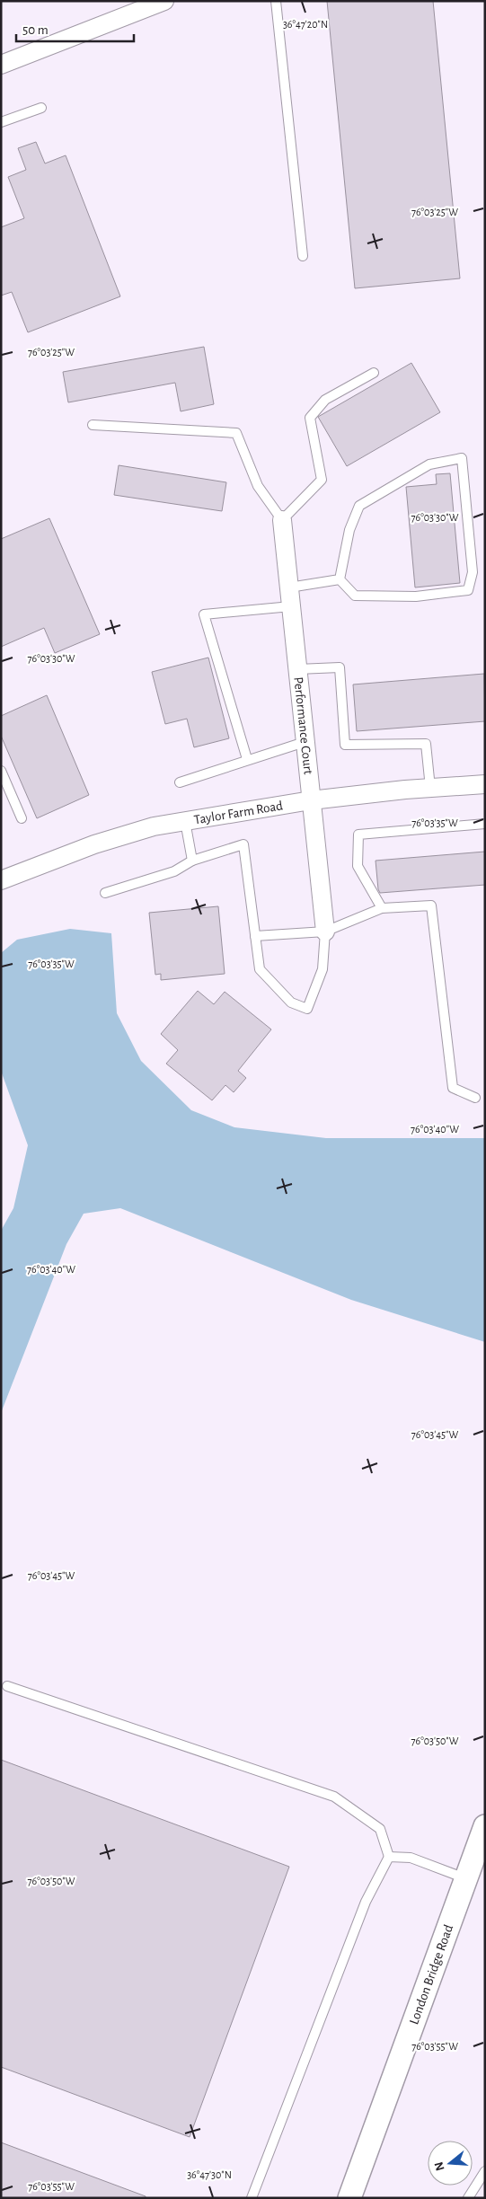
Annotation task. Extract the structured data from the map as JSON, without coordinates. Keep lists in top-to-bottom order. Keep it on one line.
{"streets":{"street":["Performance Court","Taylor Farm Road","London Bridge Road"]},"crossings":[["Performance Court","Taylor Farm Road"]],"scale_bar":"50 m","north":"left","coordinates":["36°47'20\"N","76°03'25\"W","76°03'30\"W","76°03'35\"W","76°03'40\"W","76°03'45\"W","76°03'50\"W","76°03'55\"W","36°47'30\"N"]}
